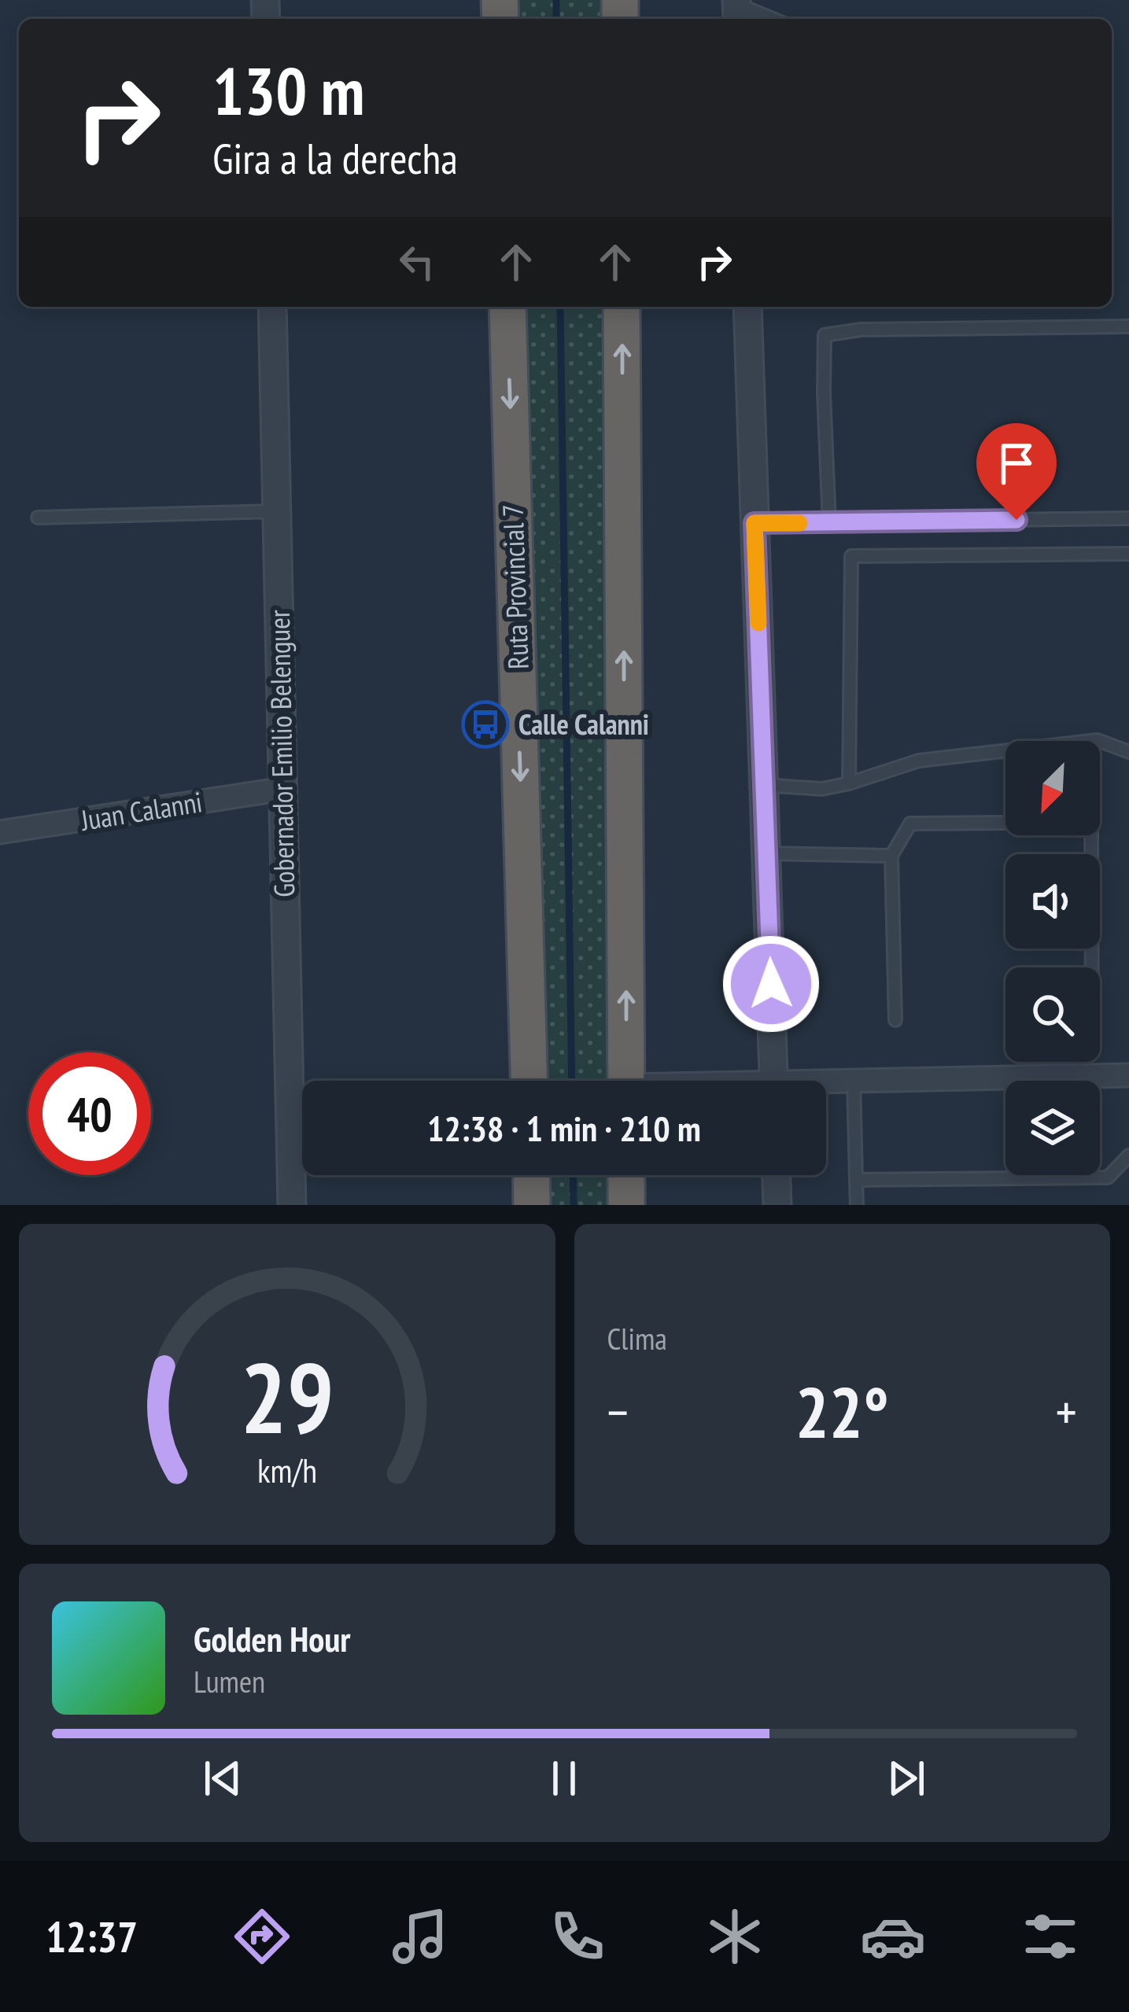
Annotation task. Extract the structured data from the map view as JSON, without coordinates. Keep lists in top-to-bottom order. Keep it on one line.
{"streets":{"highway":["Ruta Provincial 7"],"street":["Gobernador Emilio Belenguer","Juan Calanni"]},"crossings":[["Gobernador Emilio Belenguer","Juan Calanni"]],"places":{"bus stop":["Calle Calanni"]},"north":"bottom left","page":{"turn":["130 m","Gira a la derecha"],"limit":"40","trip":"12:38 · 1 min · 210 m","tile":"Clima","heat":["−","22°","+"],"song":["Golden Hour","Lumen"],"tabs":"12:37","gauge":["29","km/h"]}}
